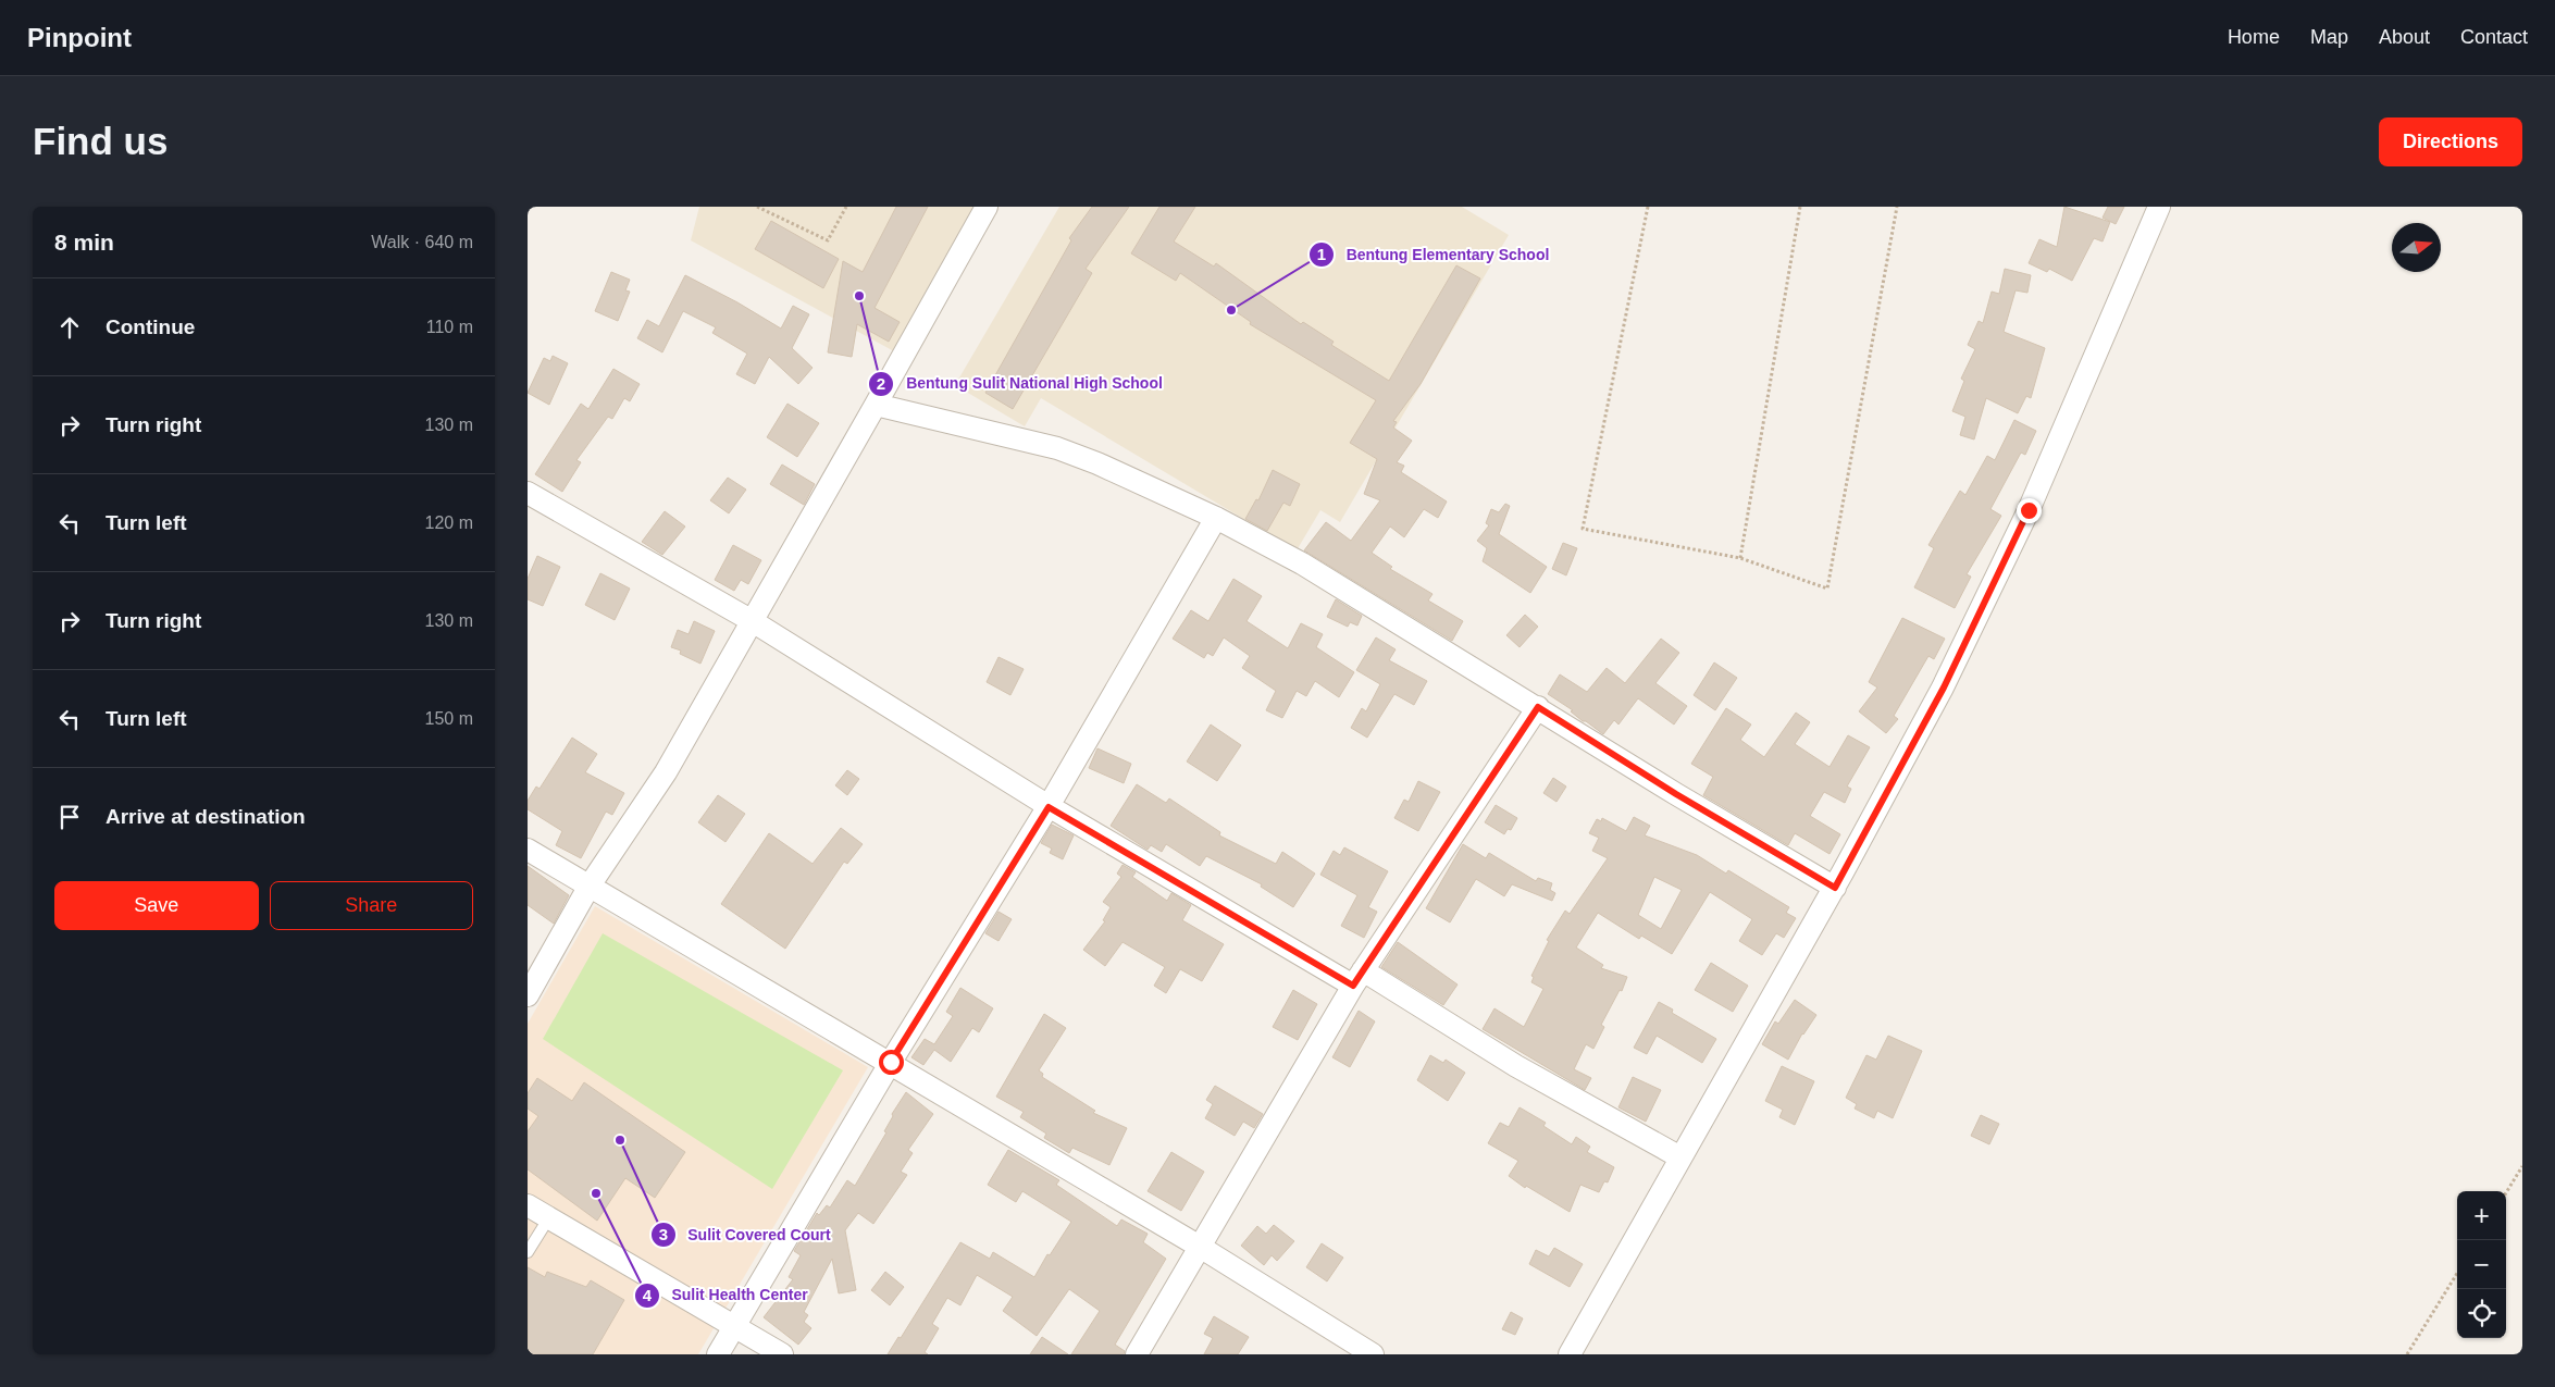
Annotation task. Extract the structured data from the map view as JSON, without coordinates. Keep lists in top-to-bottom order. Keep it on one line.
{"places":["Bentung Sulit National High School","Bentung Elementary School","Sulit Covered Court","Sulit Health Center"],"north":"right","page":{"header":"Pinpoint","nav":["Home","Map","About","Contact"],"buttons":["Directions",["Save","Share"]],"title":"Find us","heading":["8 min","Walk · 640 m"],"list":[["Continue","110 m"],["Turn right","130 m"],["Turn left","120 m"],["Turn right","130 m"],["Turn left","150 m"],"Arrive at destination"],"map_buttons":["+","−"]}}
